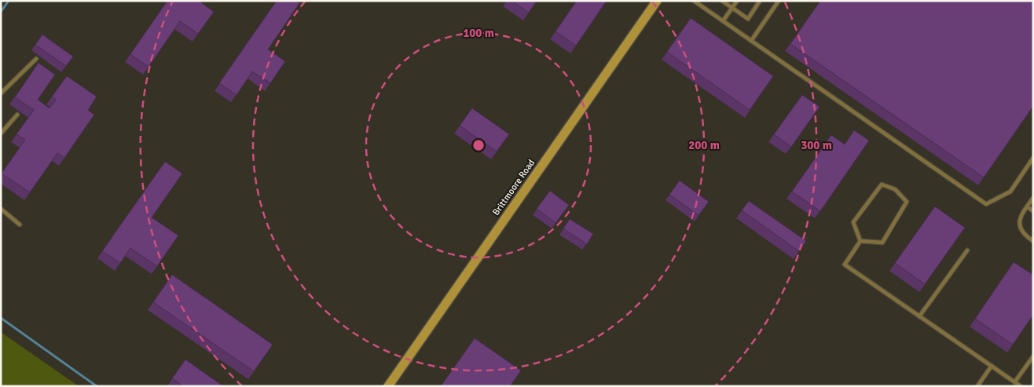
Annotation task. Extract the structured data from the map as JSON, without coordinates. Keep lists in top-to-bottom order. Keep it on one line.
{"streets":{"main road":["Brittmoore Road"]},"rings":["100 m","200 m","300 m"]}
